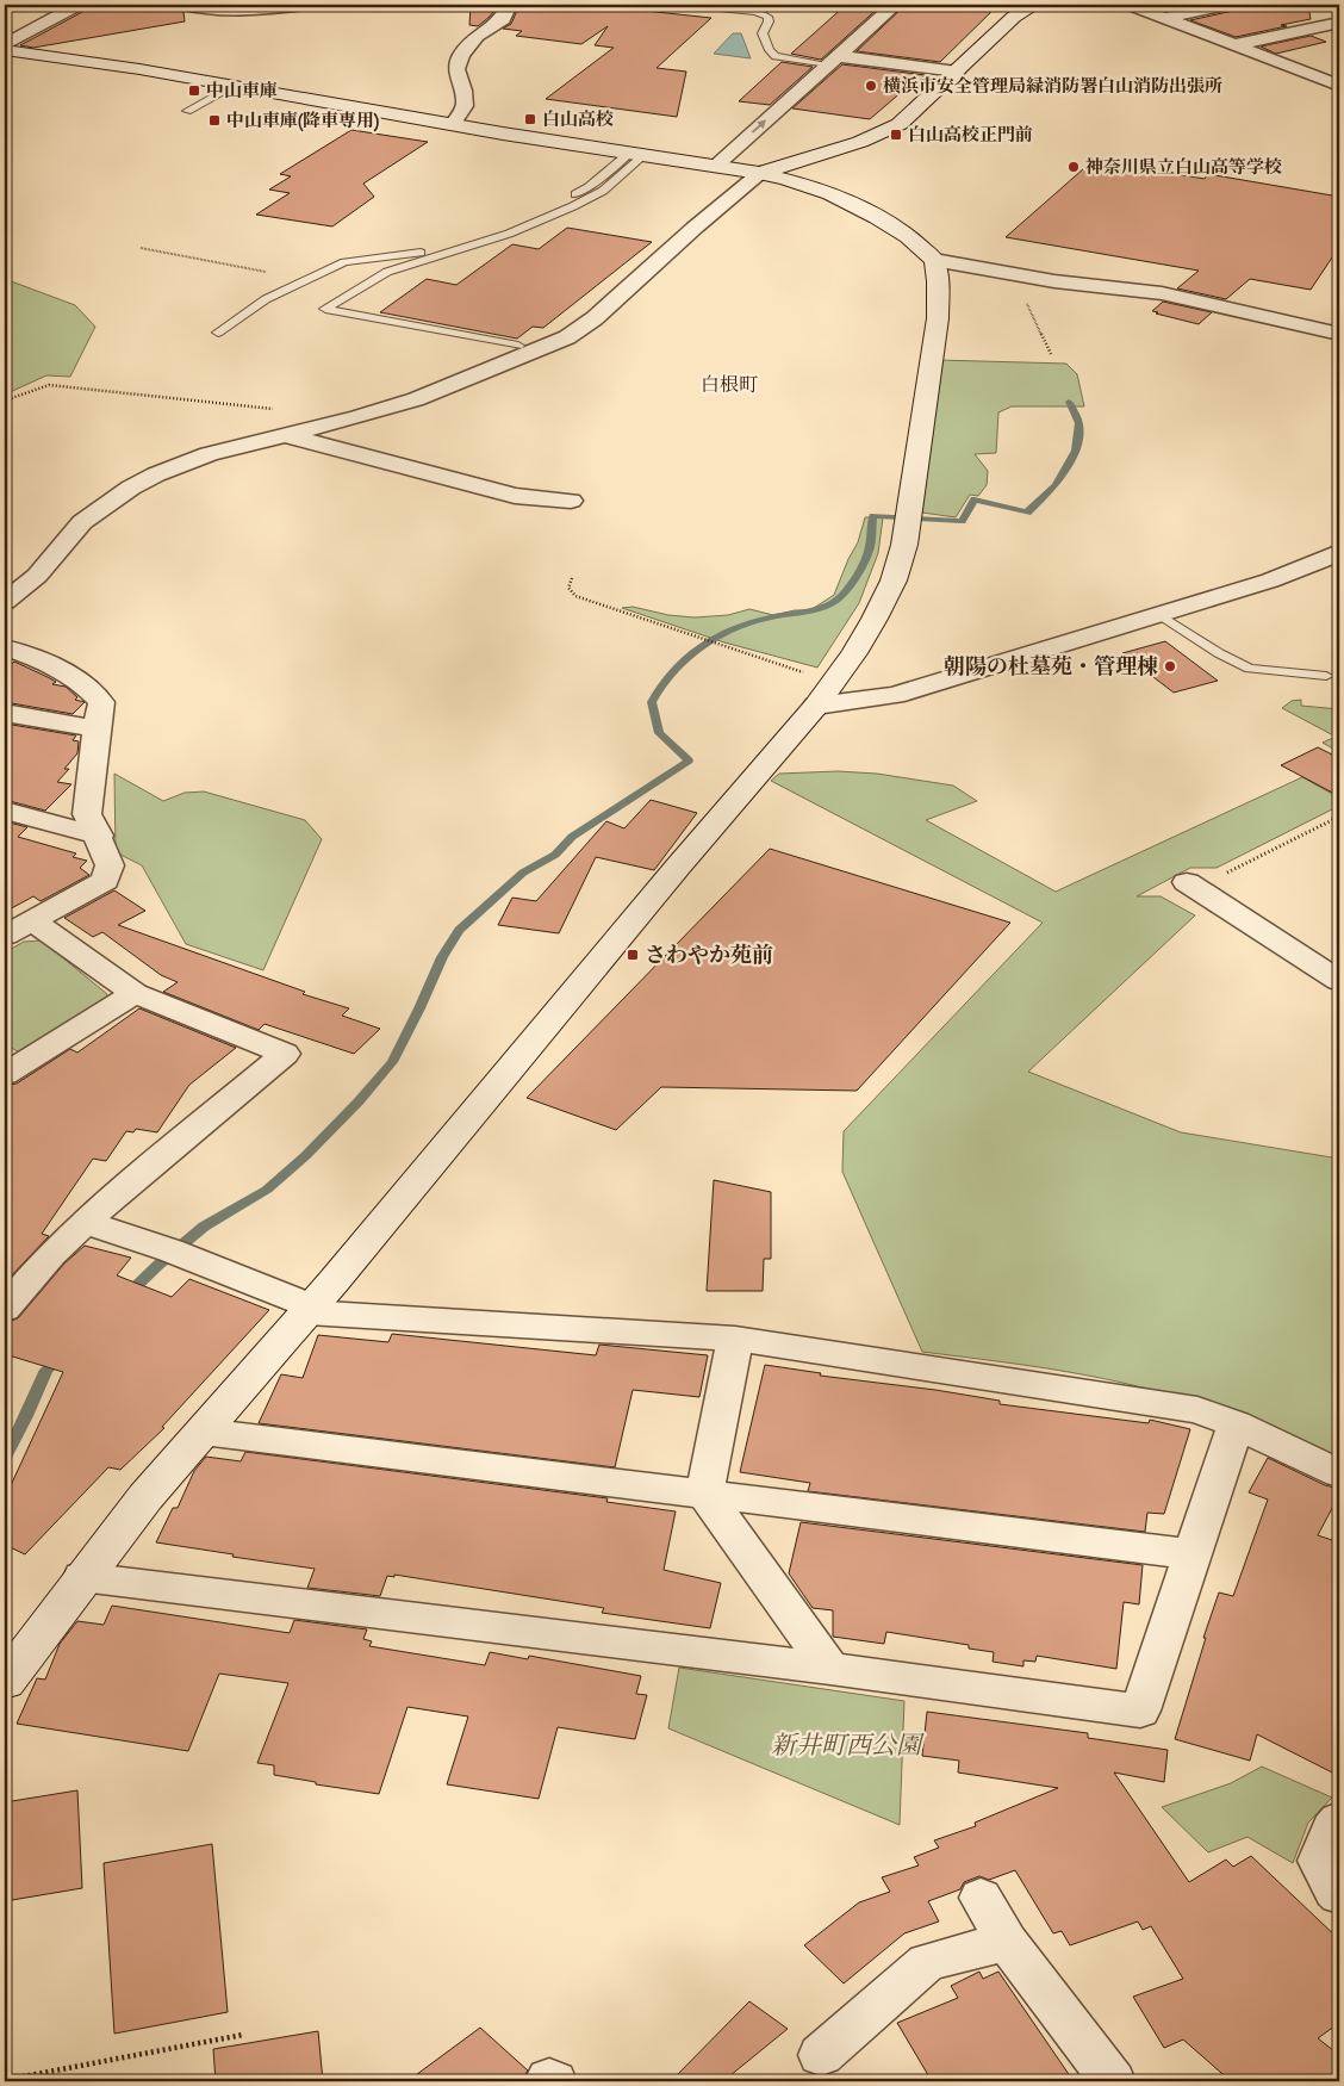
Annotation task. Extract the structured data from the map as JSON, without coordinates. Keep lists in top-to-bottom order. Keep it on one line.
{"districts":["白根町"],"parks":["新井町西公園"],"places":{"other":["横浜市安全管理局緑消防署白山消防出張所","神奈川県立白山高等学校","朝陽の杜墓苑・管理棟"],"transit":["中山車庫","白山高校","中山車庫(降車専用)","白山高校正門前","さわやか苑前"]}}
